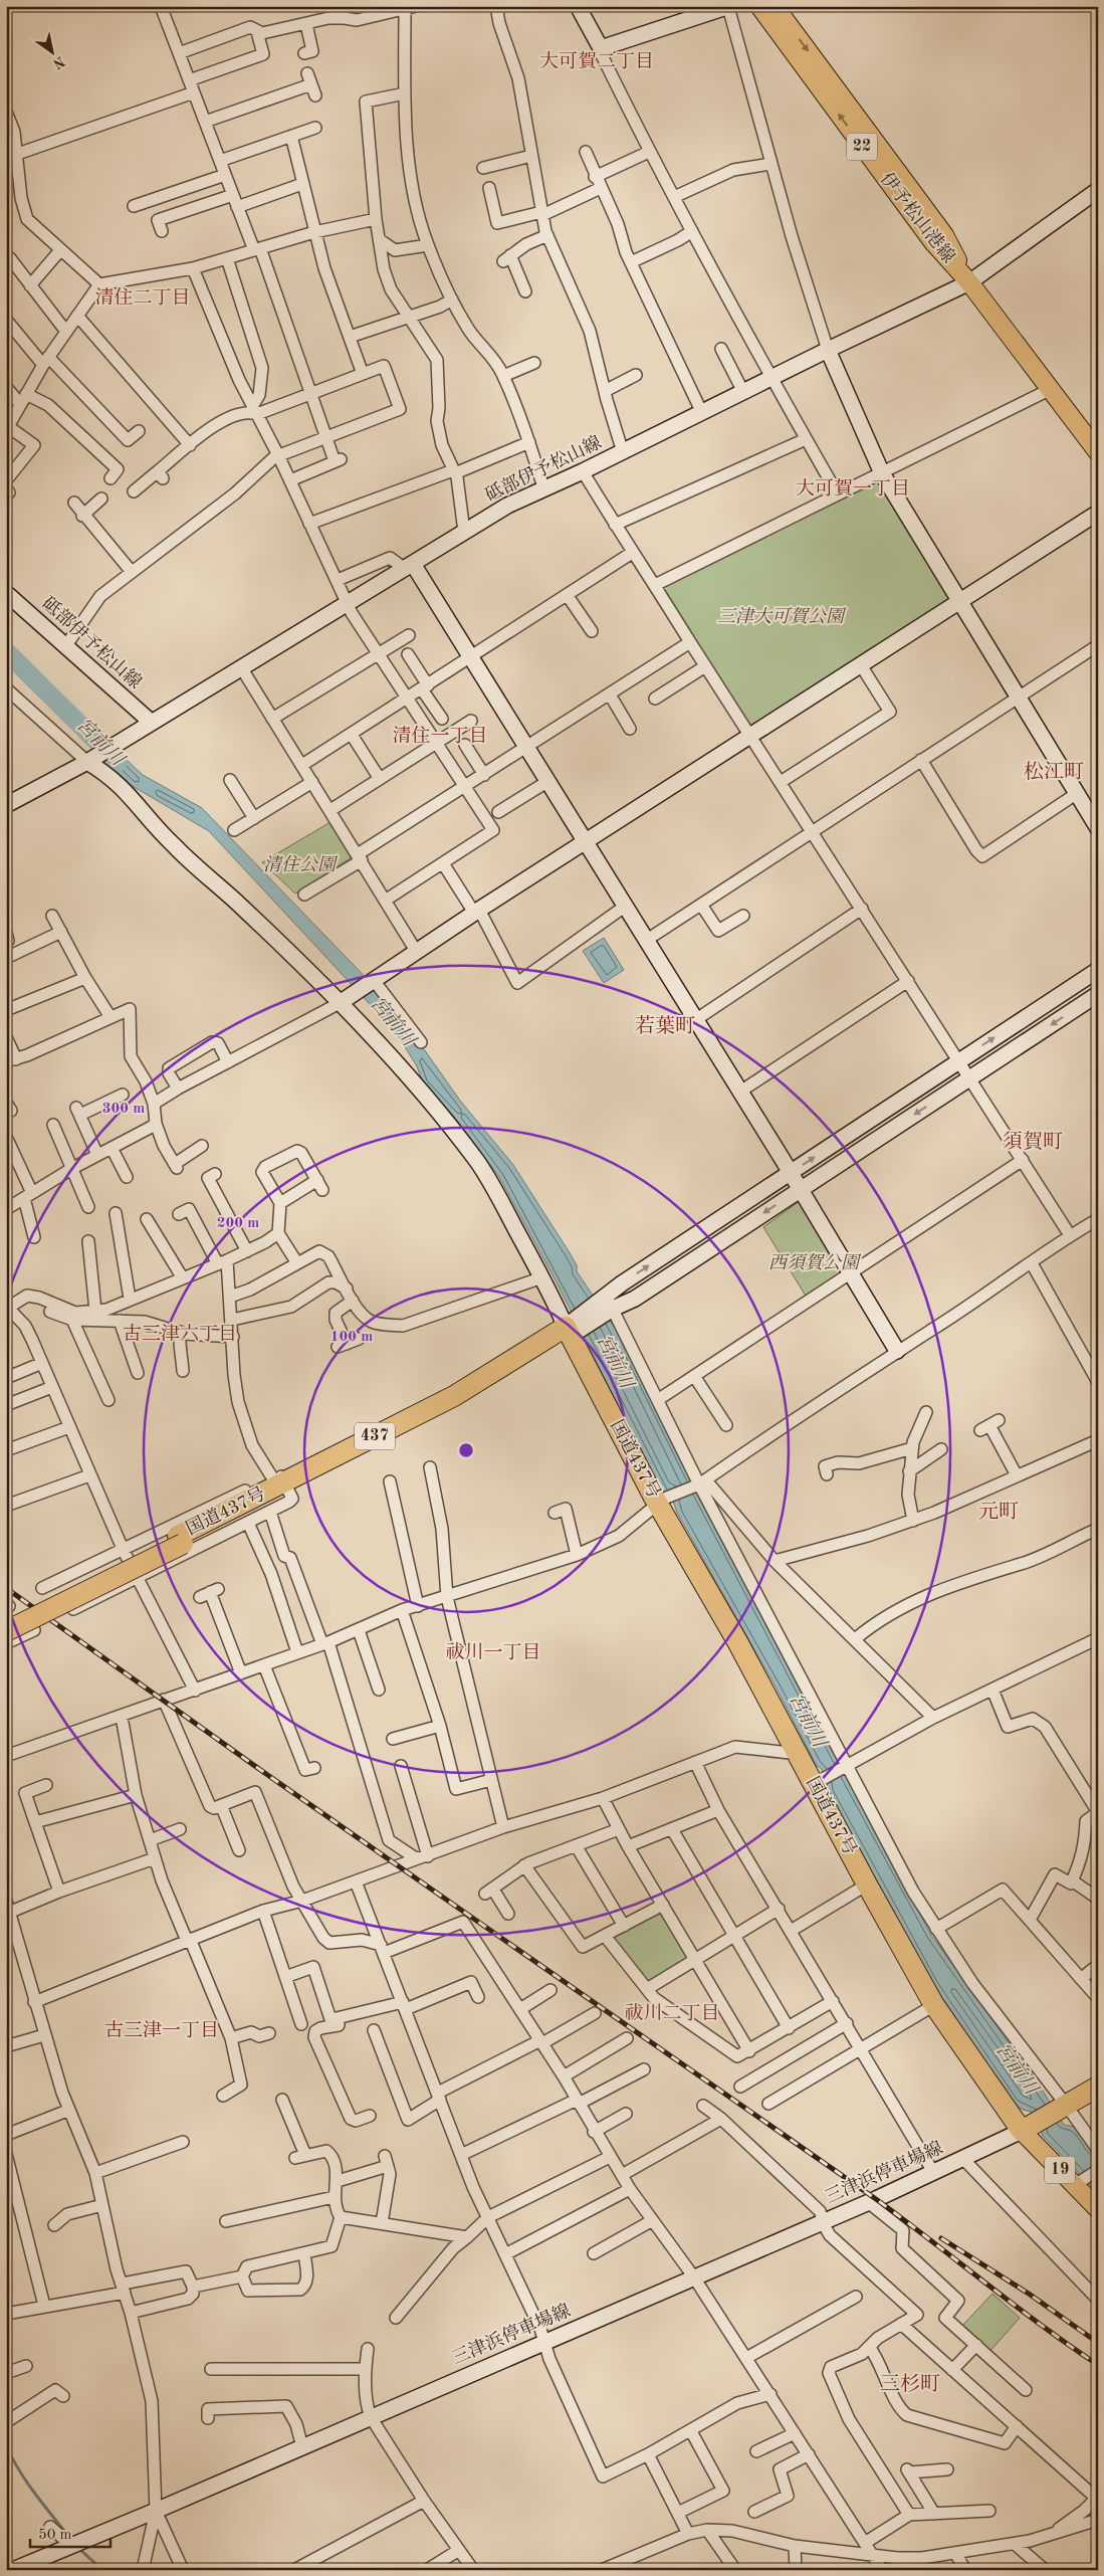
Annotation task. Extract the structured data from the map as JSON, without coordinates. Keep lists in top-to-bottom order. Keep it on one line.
{"streets":{"highway":["437","国道437号"],"main road":["22","伊予松山港線","19"],"street":["砥部伊予松山線","三津浜停車場線"]},"crossings":[["伊予松山港線","砥部伊予松山線"],["国道437号","19"],["国道437号","三津浜停車場線"],["19","三津浜停車場線"]],"districts":["大可賀二丁目","清住二丁目","大可賀一丁目","清住一丁目","松江町","若葉町","須賀町","古三津六丁目","元町","祓川一丁目","祓川二丁目","古三津一丁目","三杉町"],"water":["宮前川"],"parks":["三津大可賀公園","清住公園","西須賀公園"],"scale_bar":"50 m","north":"bottom right","rings":["300 m","200 m","100 m"]}
